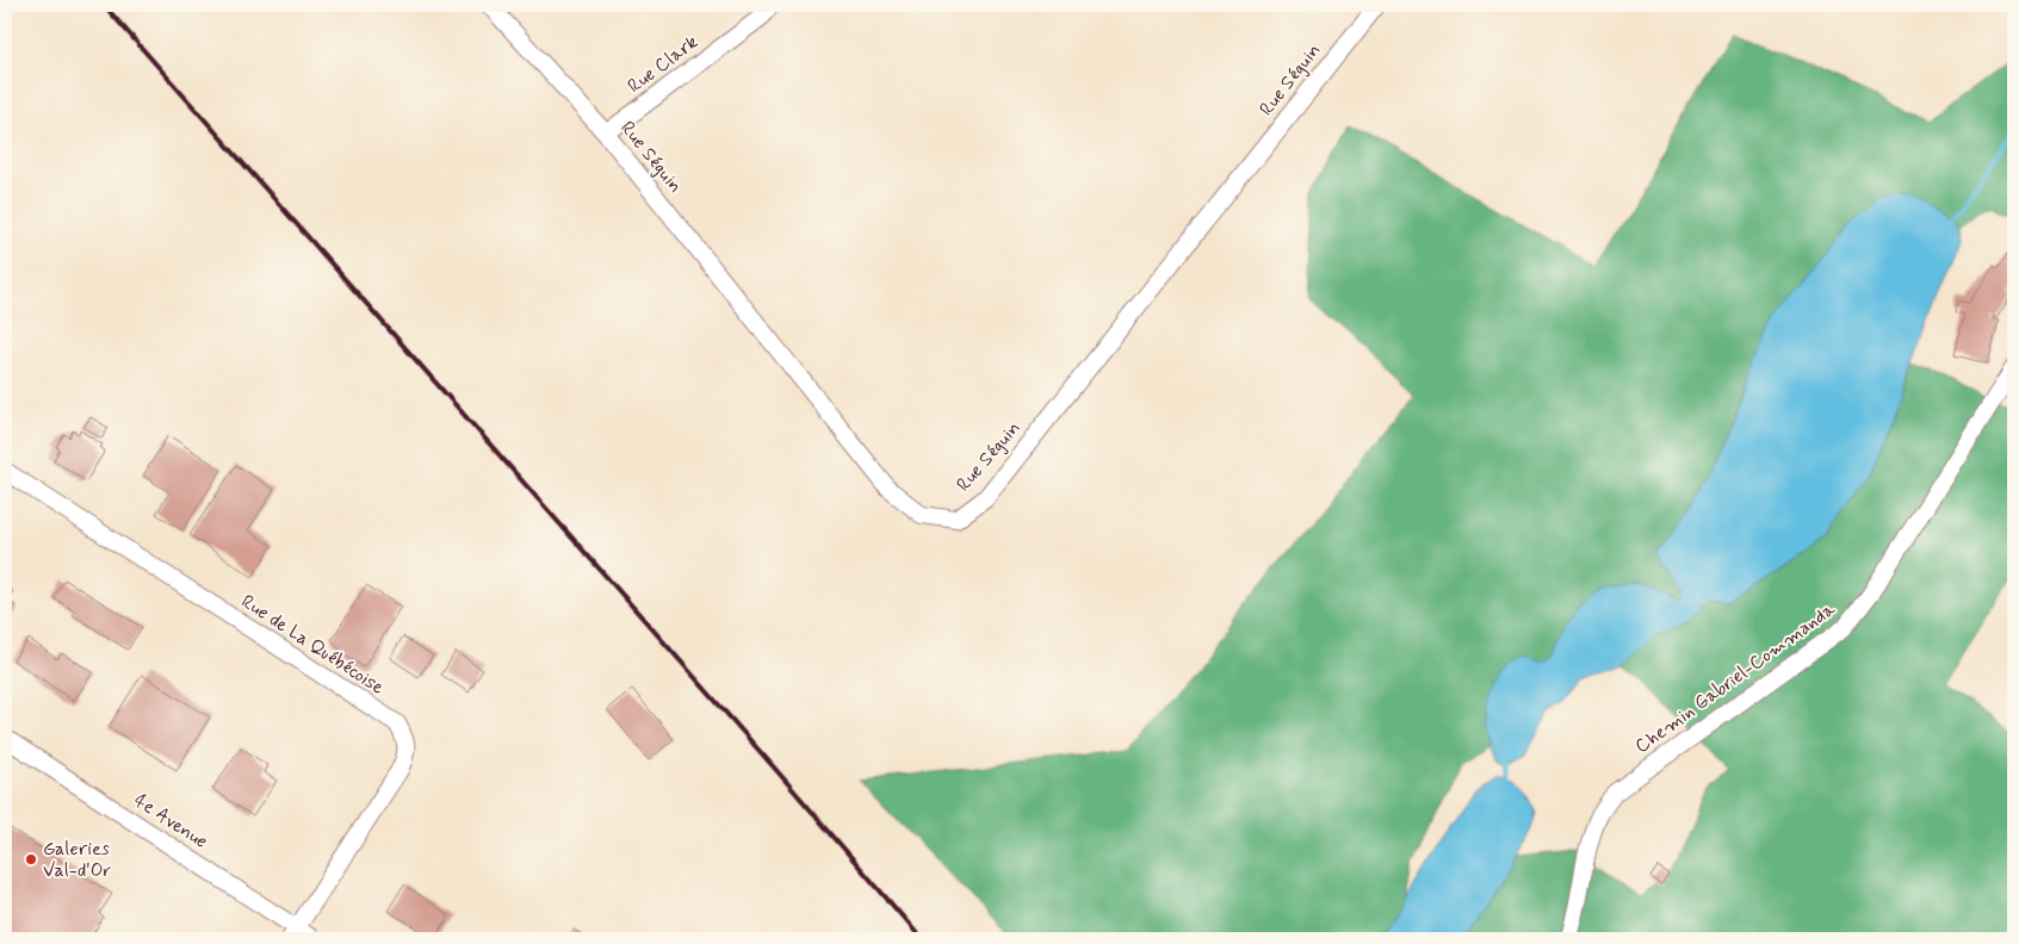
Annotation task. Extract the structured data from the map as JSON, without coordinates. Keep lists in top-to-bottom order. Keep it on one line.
{"streets":{"street":["Rue Clark","Rue Séguin","Rue de La Québécoise","Chemin Gabriel-Commanda","4e Avenue"]},"crossings":[["Rue Clark","Rue Séguin"],["Rue de La Québécoise","4e Avenue"]],"places":["Galeries Val-d'Or"]}
